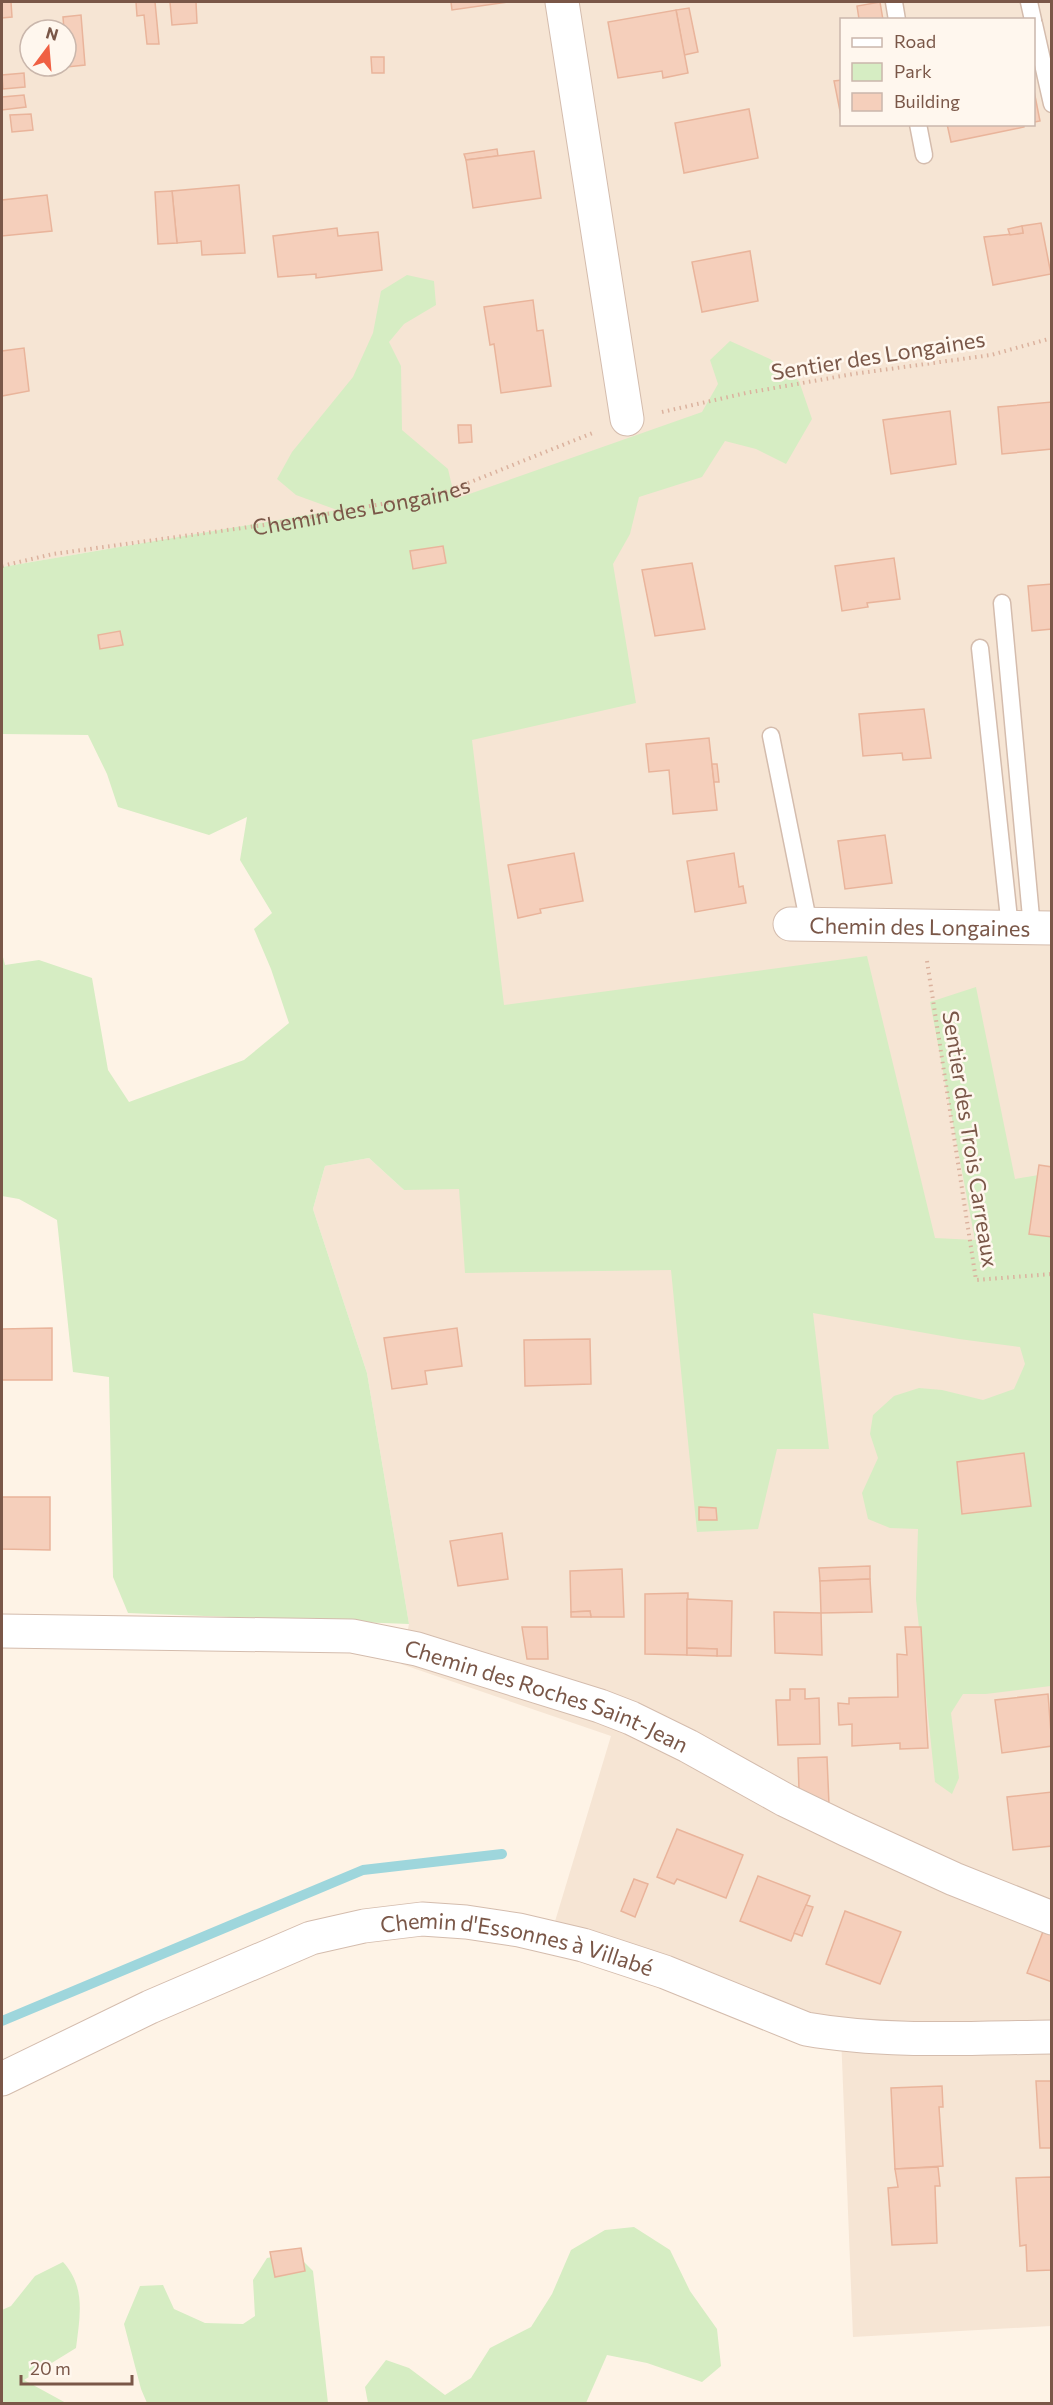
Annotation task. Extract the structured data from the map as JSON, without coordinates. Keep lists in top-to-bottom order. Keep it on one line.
{"streets":{"street":["Chemin des Longaines","Chemin des Roches Saint-Jean","Chemin d'Essonnes à Villabé"],"path":["Sentier des Longaines","Sentier des Trois Carreaux"]},"crossings":[["Sentier des Longaines","Chemin des Longaines"],["Chemin des Longaines","Sentier des Trois Carreaux"]],"legend":["Road","Park","Building"],"scale_bar":"20 m","north":"top"}
